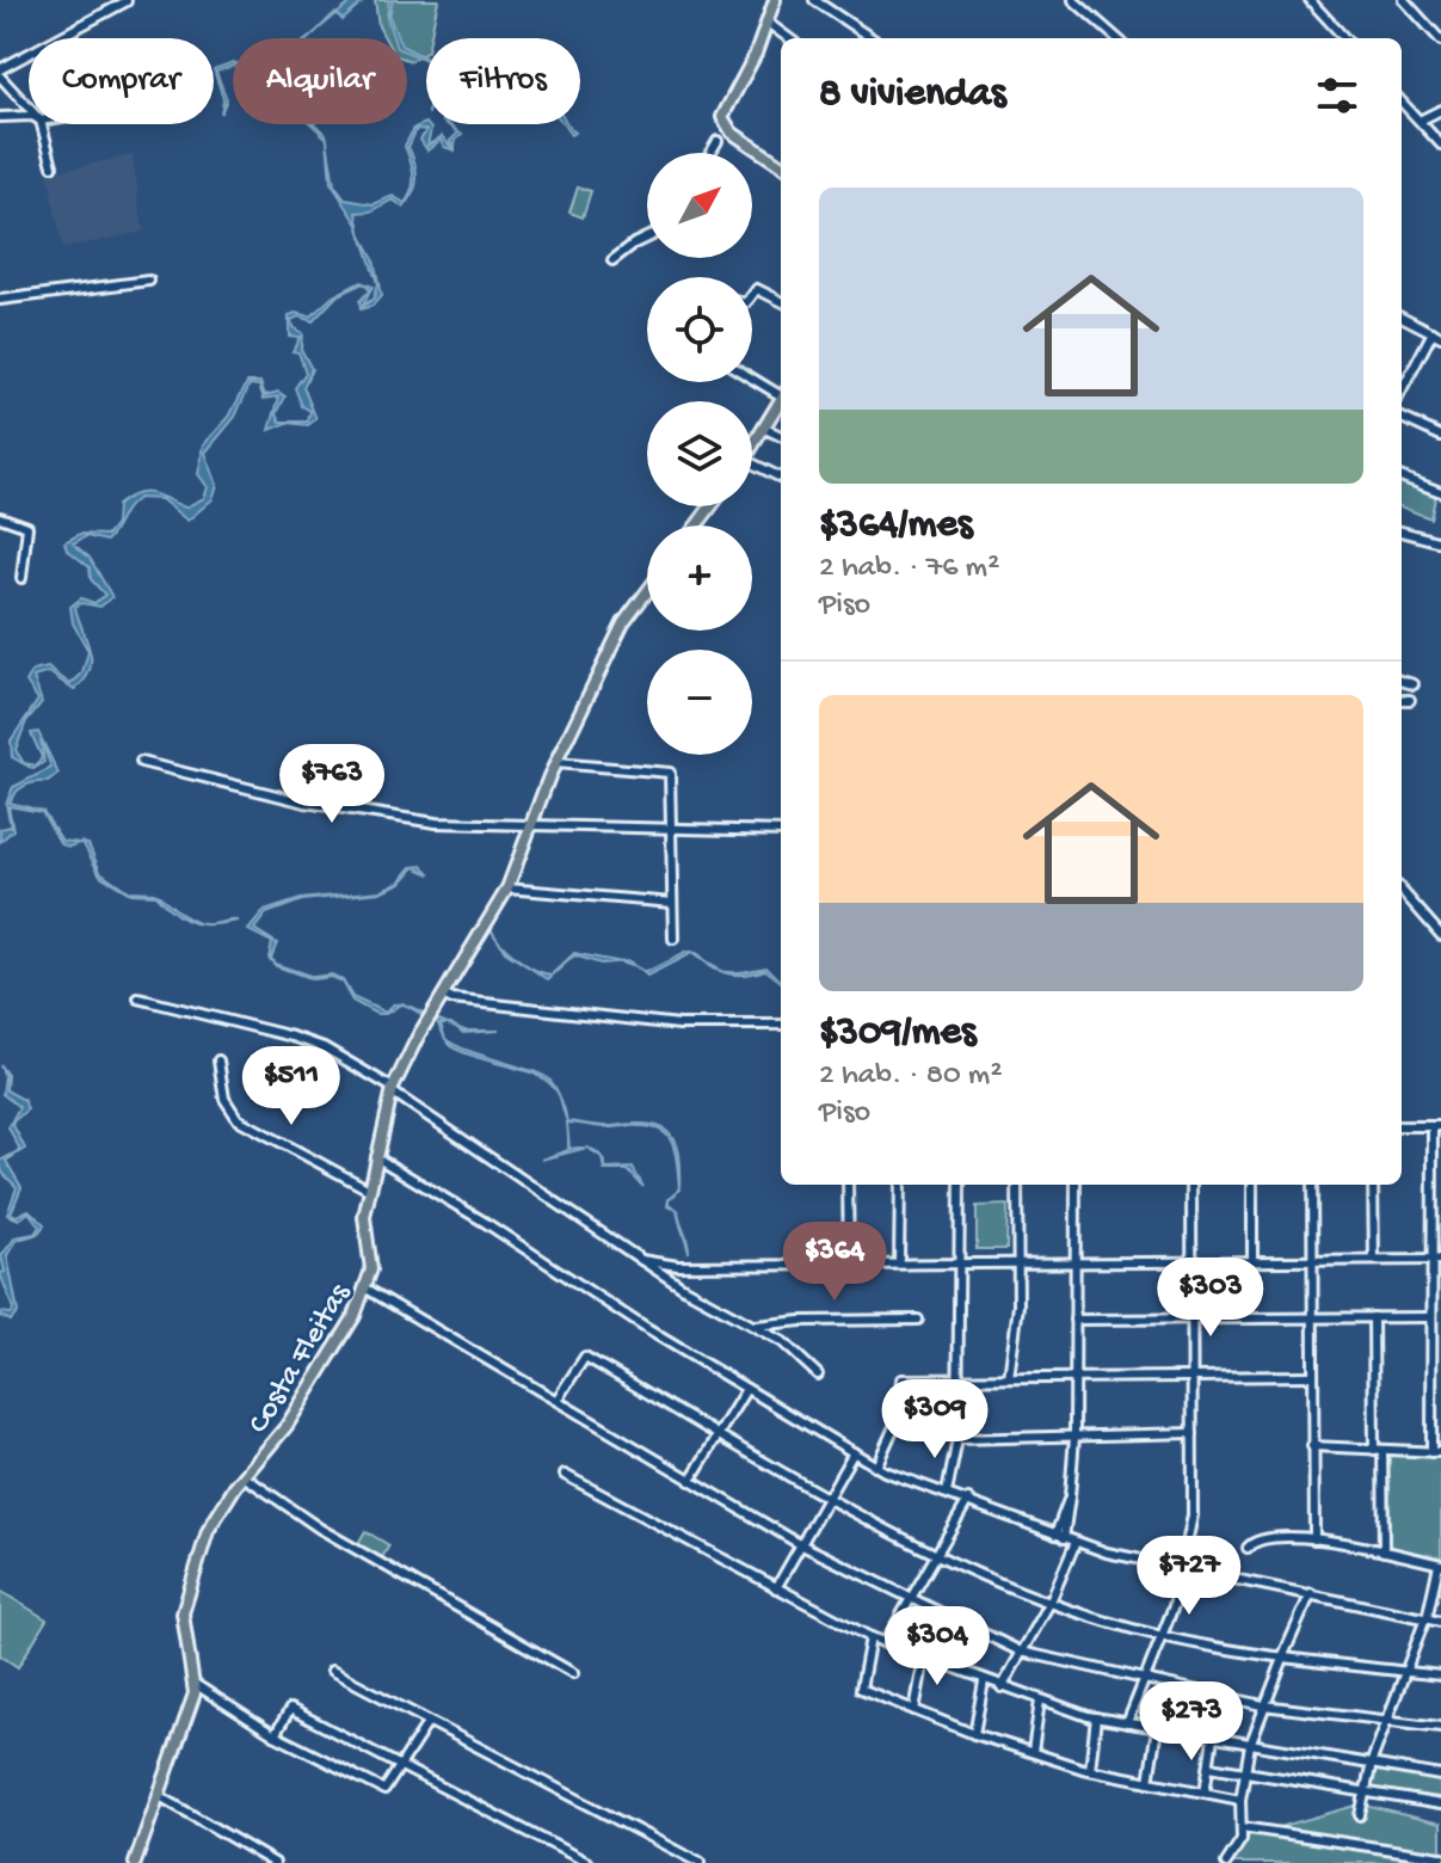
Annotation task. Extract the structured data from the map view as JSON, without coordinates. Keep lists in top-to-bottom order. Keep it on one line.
{"streets":{"main road":["Costa Fleitas"]},"north":"top right","page":{"chip":["Comprar","Alquilar","Filtros"],"heading":"8 viviendas","map_buttons":["+","−"],"list":[{"name":"$364/mes","note":"2 hab. · 76 m² · Piso"},{"name":"$309/mes","note":"2 hab. · 80 m² · Piso"}],"price":["$763","$511","$364","$303","$309","$727","$304","$273"]}}
